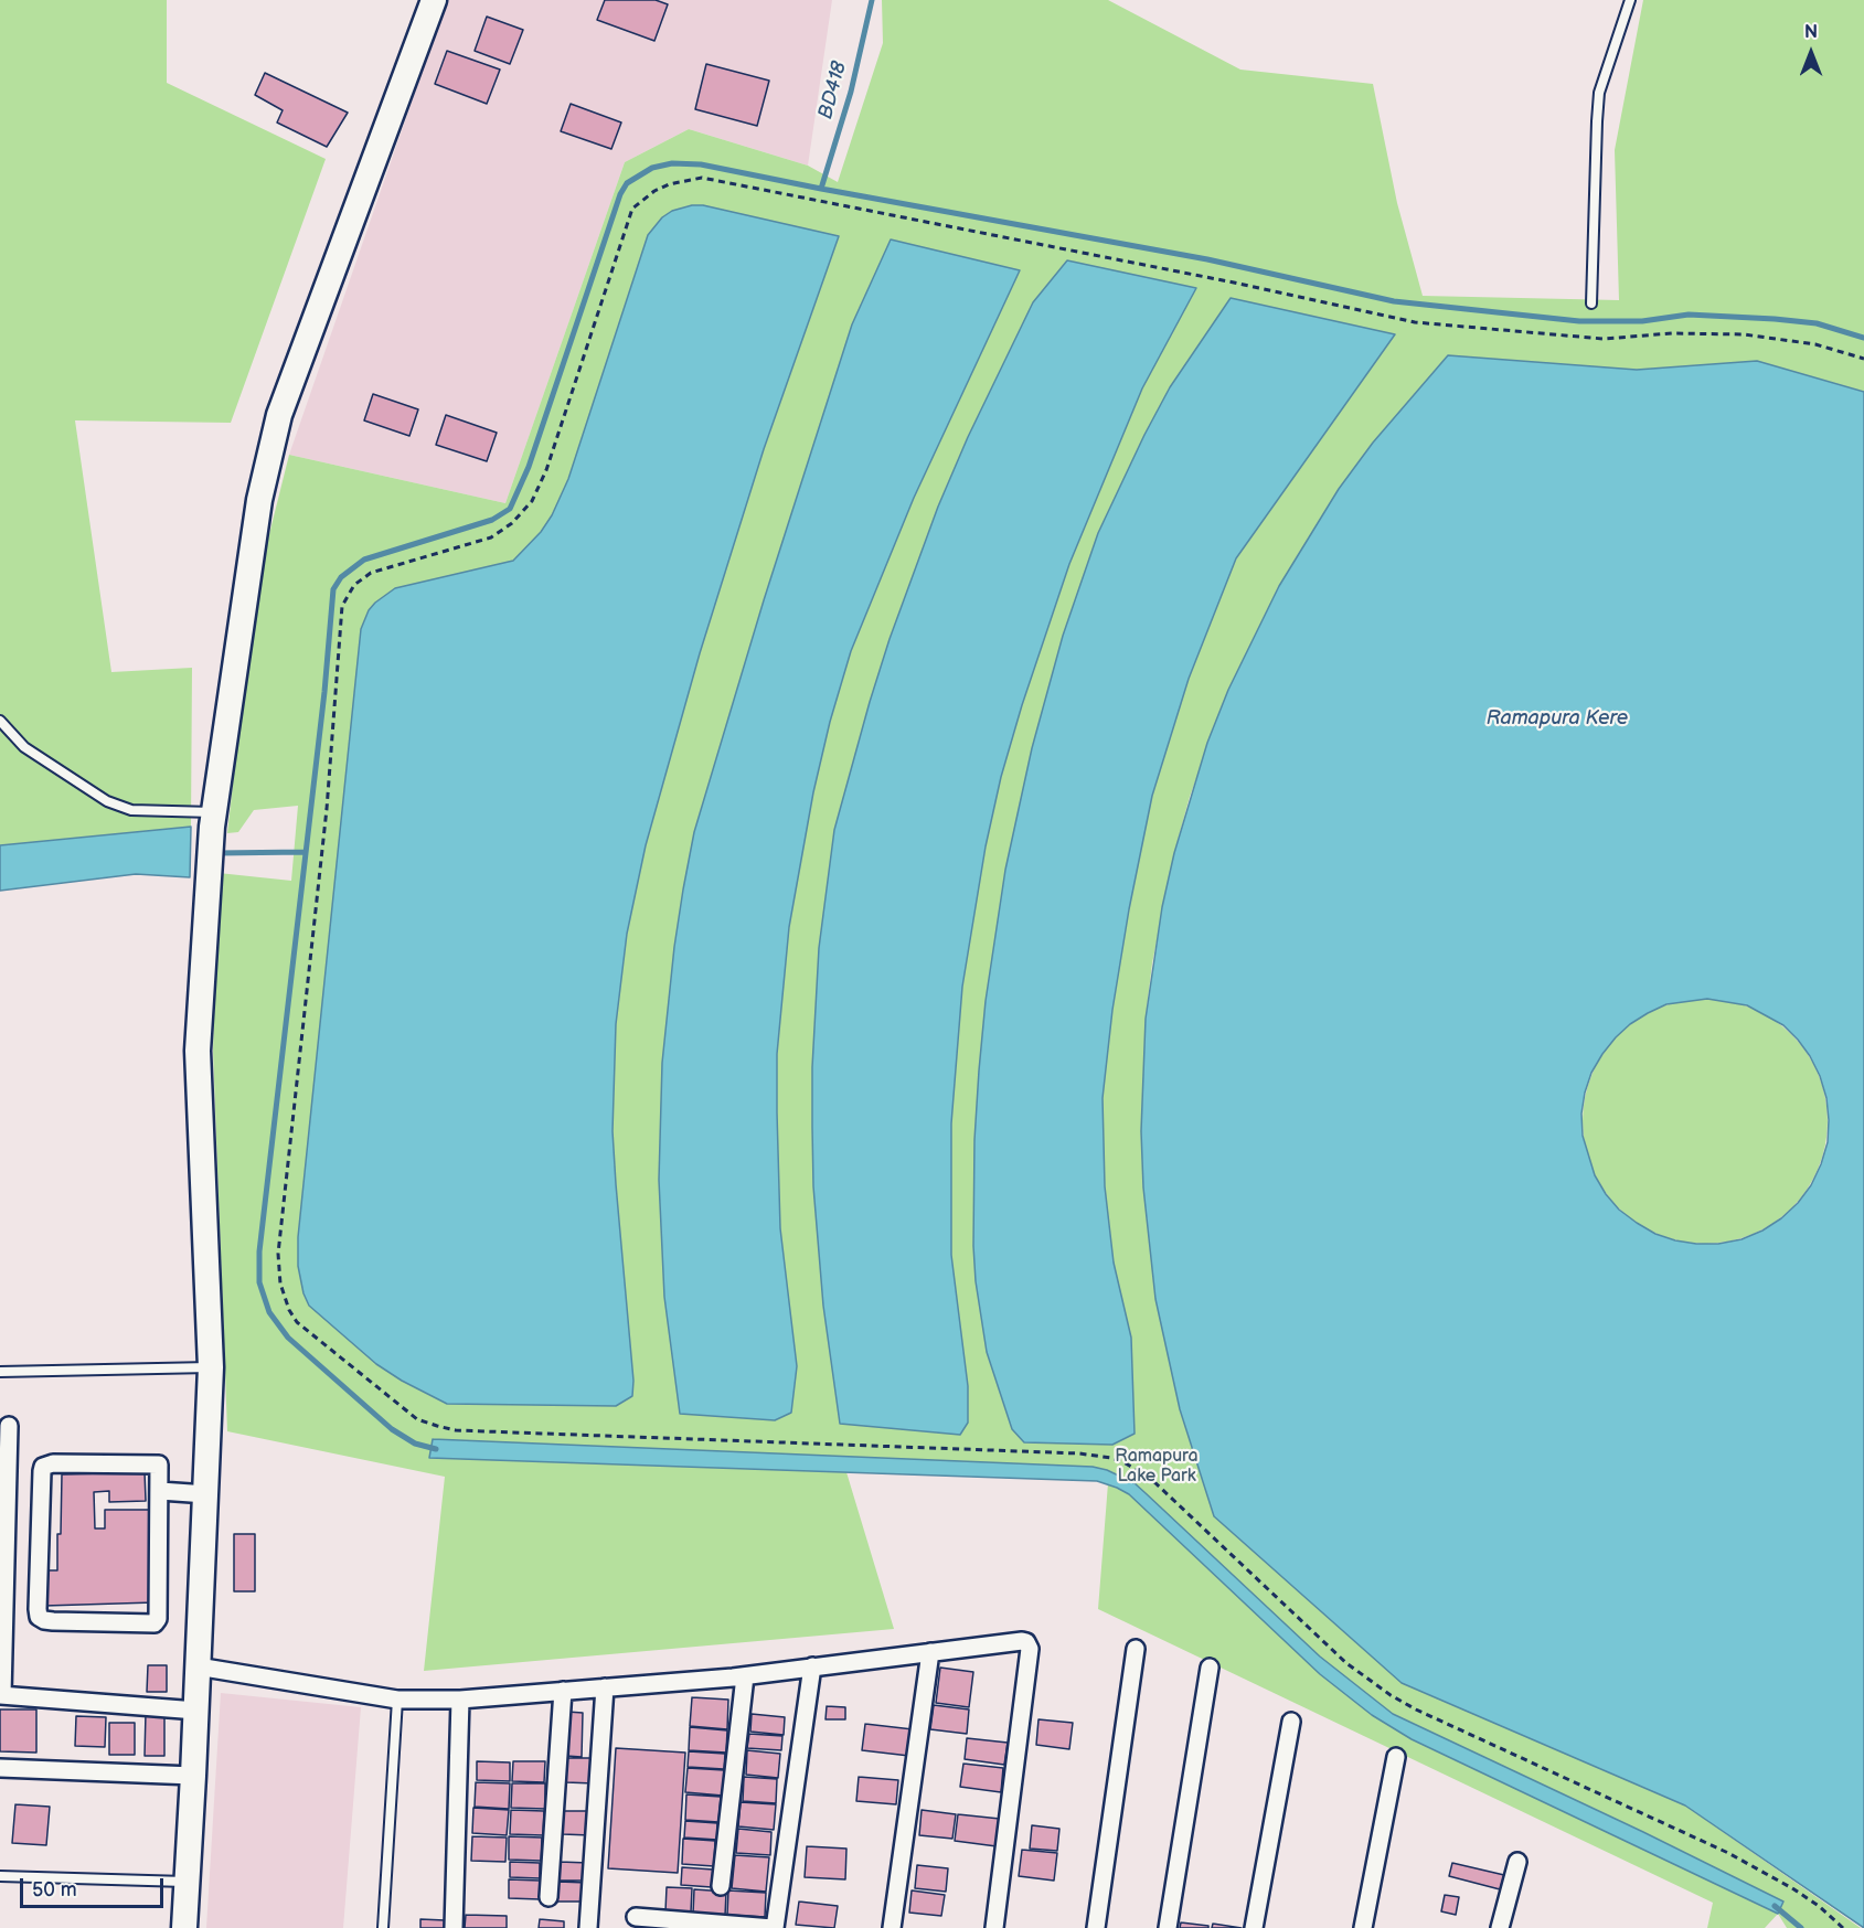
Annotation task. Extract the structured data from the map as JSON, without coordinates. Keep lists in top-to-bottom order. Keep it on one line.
{"water":["BD418","Ramapura Kere"],"parks":["Ramapura Lake Park"],"scale_bar":"50 m","north":"top"}
